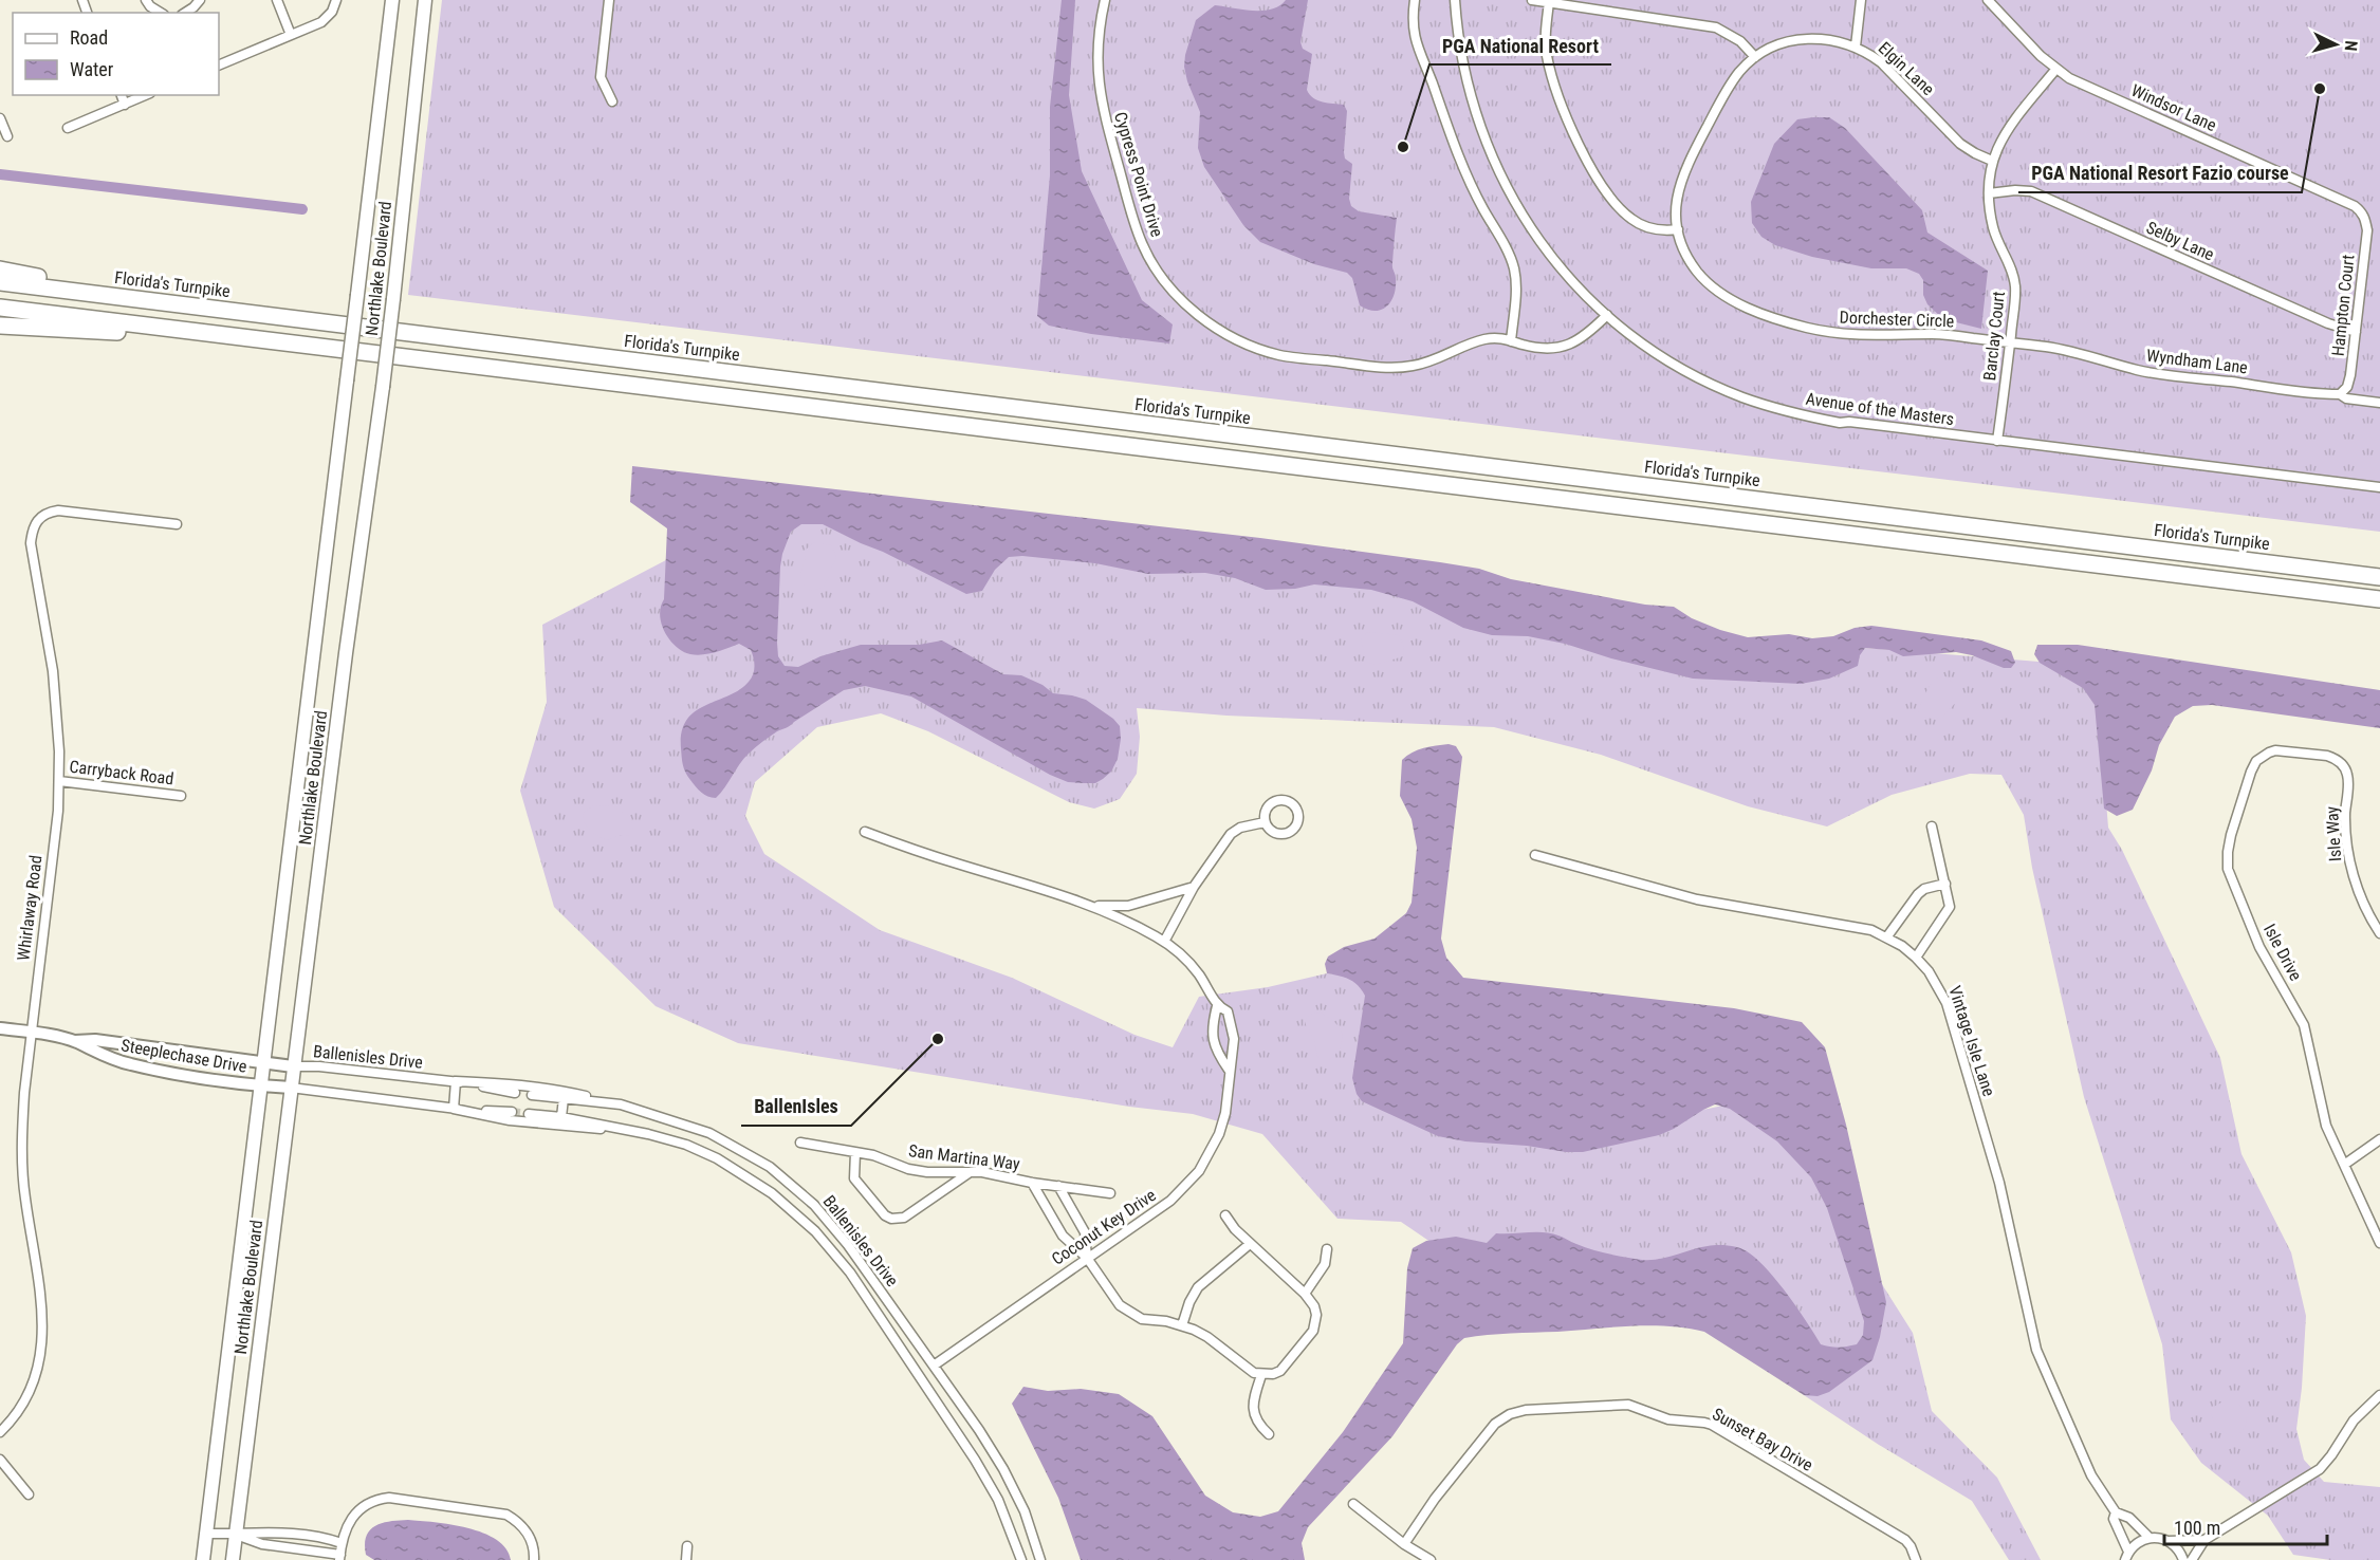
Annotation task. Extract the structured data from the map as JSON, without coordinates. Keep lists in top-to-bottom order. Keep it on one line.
{"streets":{"highway":["Florida's Turnpike"],"main road":["Northlake Boulevard"],"street":["Elgin Lane","Windsor Lane","Cypress Point Drive","Selby Lane","Hampton Court","Dorchester Circle","Barclay Court","Wyndham Lane","Avenue of the Masters","Carryback Road","Isle Way","Whirlaway Road","Isle Drive","Vintage Isle Lane","Steeplechase Drive","Ballenisles Drive","San Martina Way","Coconut Key Drive","Sunset Bay Drive"]},"crossings":[["Elgin Lane","Dorchester Circle"],["Elgin Lane","Barclay Court"],["Windsor Lane","Hampton Court"],["Windsor Lane","Barclay Court"],["Cypress Point Drive","Avenue of the Masters"],["Selby Lane","Hampton Court"],["Selby Lane","Barclay Court"],["Northlake Boulevard","Steeplechase Drive"],["Northlake Boulevard","Ballenisles Drive"],["Hampton Court","Wyndham Lane"],["Dorchester Circle","Barclay Court"],["Dorchester Circle","Wyndham Lane"],["Barclay Court","Wyndham Lane"],["Barclay Court","Avenue of the Masters"],["Carryback Road","Whirlaway Road"],["Isle Way","Isle Drive"],["Whirlaway Road","Steeplechase Drive"],["Steeplechase Drive","Ballenisles Drive"],["Ballenisles Drive","Coconut Key Drive"]],"places":["PGA National Resort Fazio course","PGA National Resort","BallenIsles"],"legend":["Road","Water"],"scale_bar":"100 m","north":"right"}
